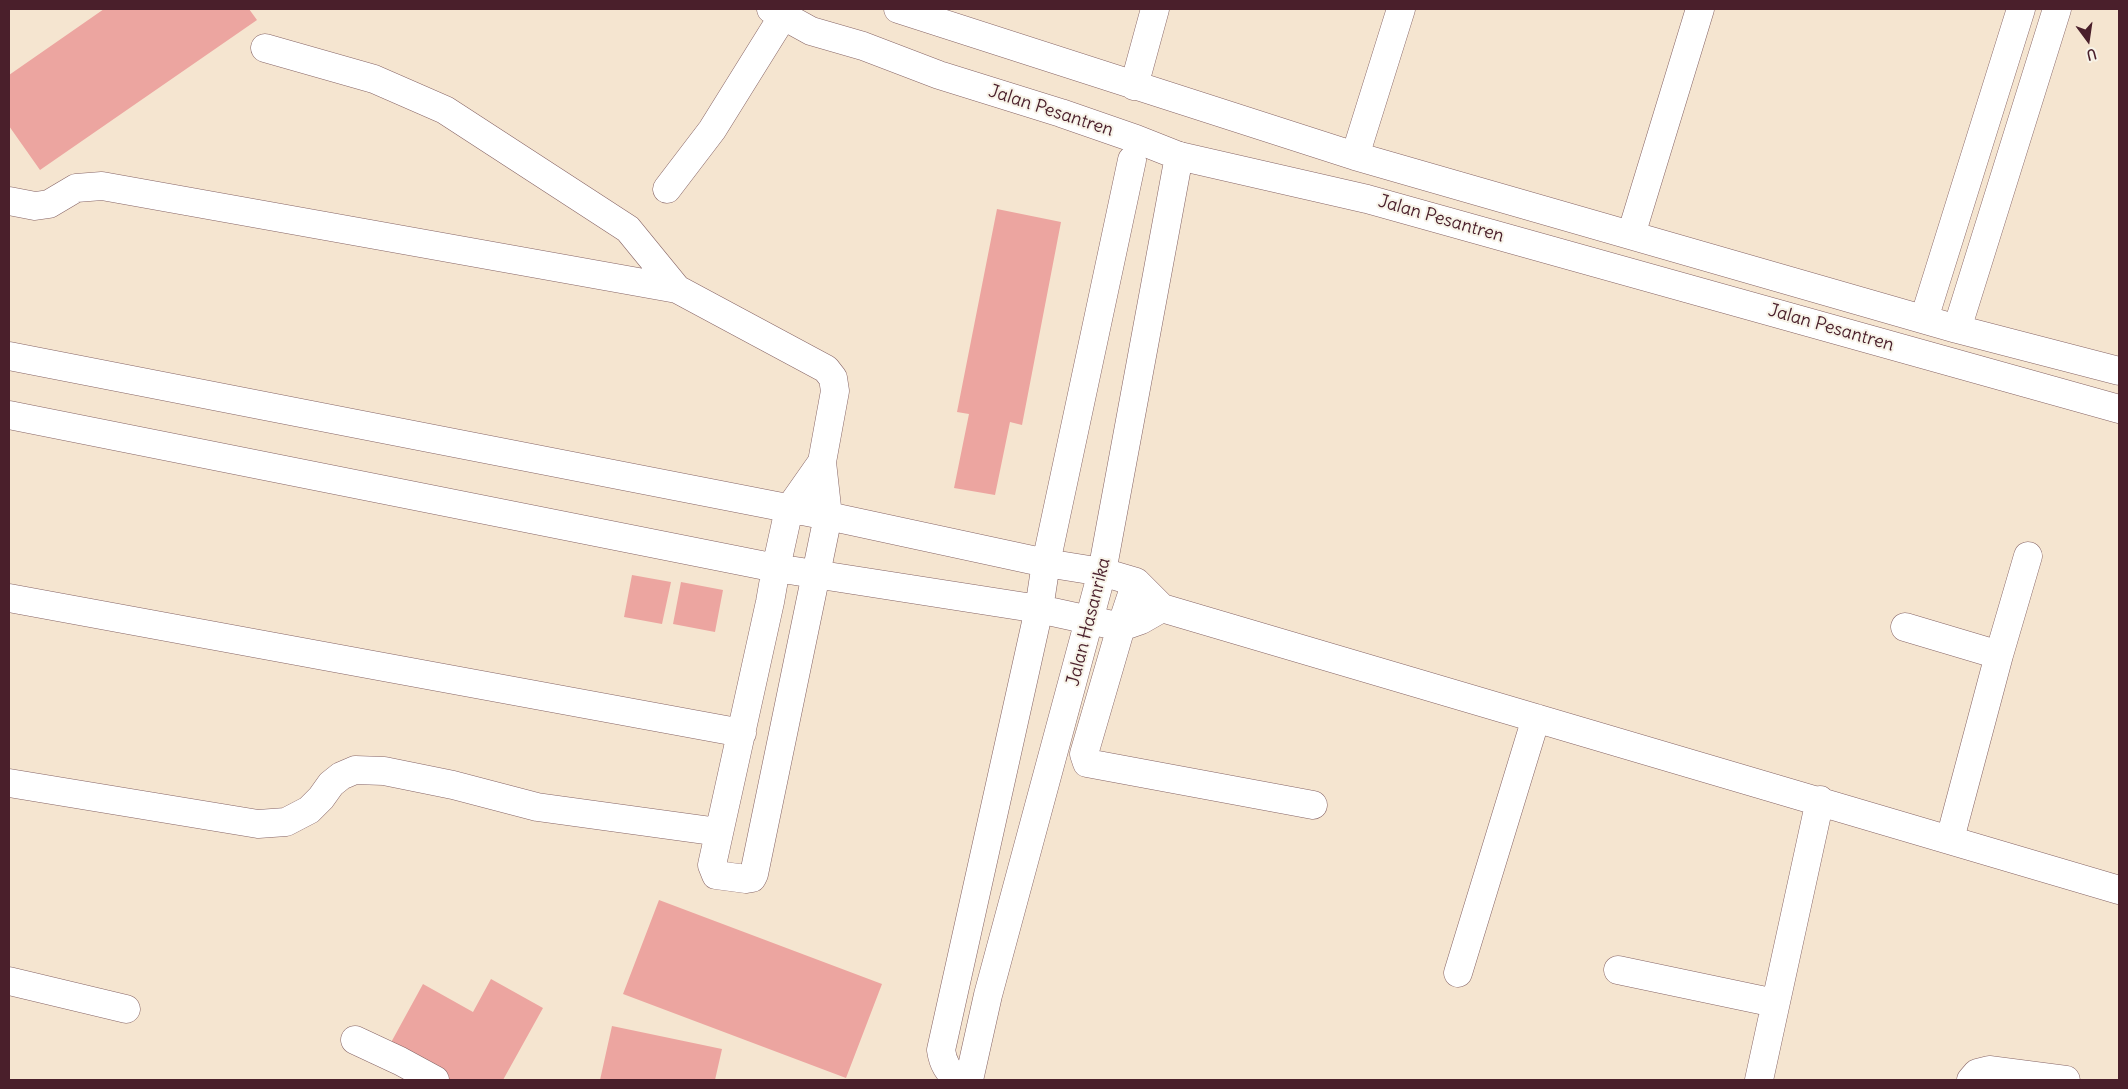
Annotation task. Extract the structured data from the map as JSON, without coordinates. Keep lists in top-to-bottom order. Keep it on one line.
{"streets":{"street":["Jalan Pesantren","Jalan Hasanrika"]},"crossings":[["Jalan Pesantren","Jalan Hasanrika"]],"north":"bottom"}
